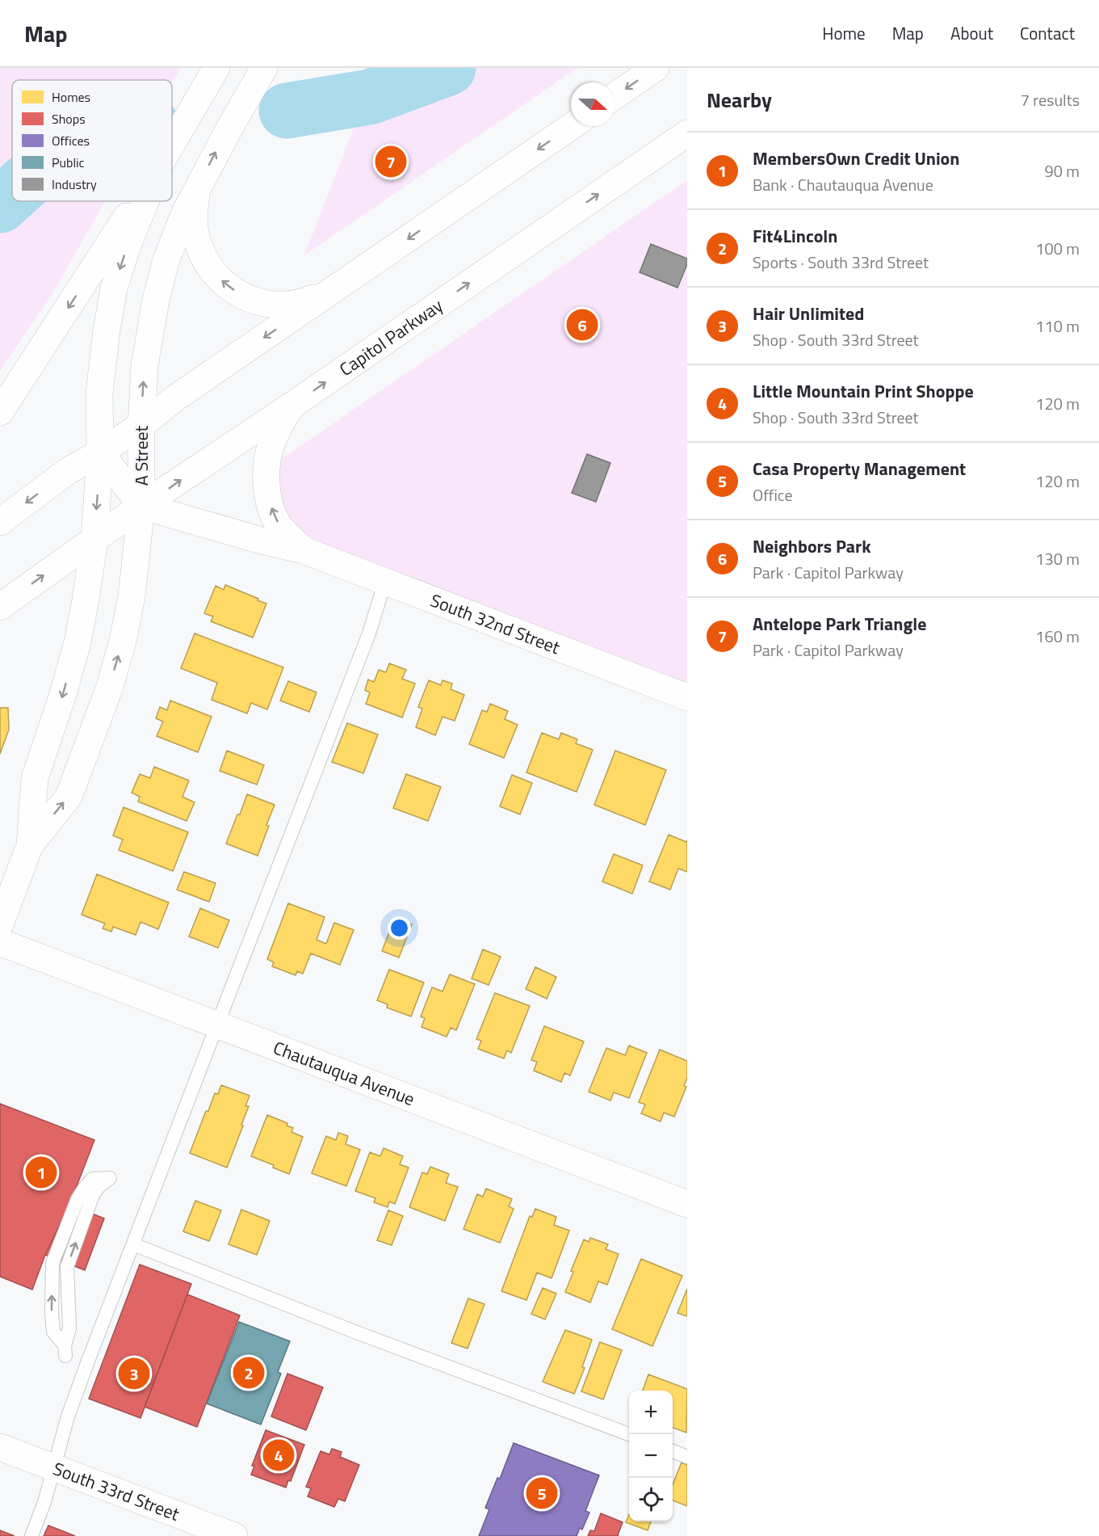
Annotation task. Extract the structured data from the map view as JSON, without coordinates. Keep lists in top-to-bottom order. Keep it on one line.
{"streets":{"main road":["Capitol Parkway","A Street","South 32nd Street","Chautauqua Avenue","South 33rd Street"]},"crossings":[["Capitol Parkway","A Street"],["Capitol Parkway","South 32nd Street"],["A Street","South 32nd Street"]],"legend":["Homes","Shops","Offices","Public","Industry"],"north":"right","page":{"header":"Map","nav":["Home","Map","About","Contact"],"heading":["Nearby","7 results"],"list":[{"mark":"1","name":"MembersOwn Credit Union","note":"Bank · Chautauqua Avenue","value":"90 m"},{"mark":"2","name":"Fit4Lincoln","note":"Sports · South 33rd Street","value":"100 m"},{"mark":"3","name":"Hair Unlimited","note":"Shop · South 33rd Street","value":"110 m"},{"mark":"4","name":"Little Mountain Print Shoppe","note":"Shop · South 33rd Street","value":"120 m"},{"mark":"5","name":"Casa Property Management","note":"Office","value":"120 m"},{"mark":"6","name":"Neighbors Park","note":"Park · Capitol Parkway","value":"130 m"},{"mark":"7","name":"Antelope Park Triangle","note":"Park · Capitol Parkway","value":"160 m"}],"pins":["7","6","1","2","3","4","5"],"map_buttons":["+","−"]}}
